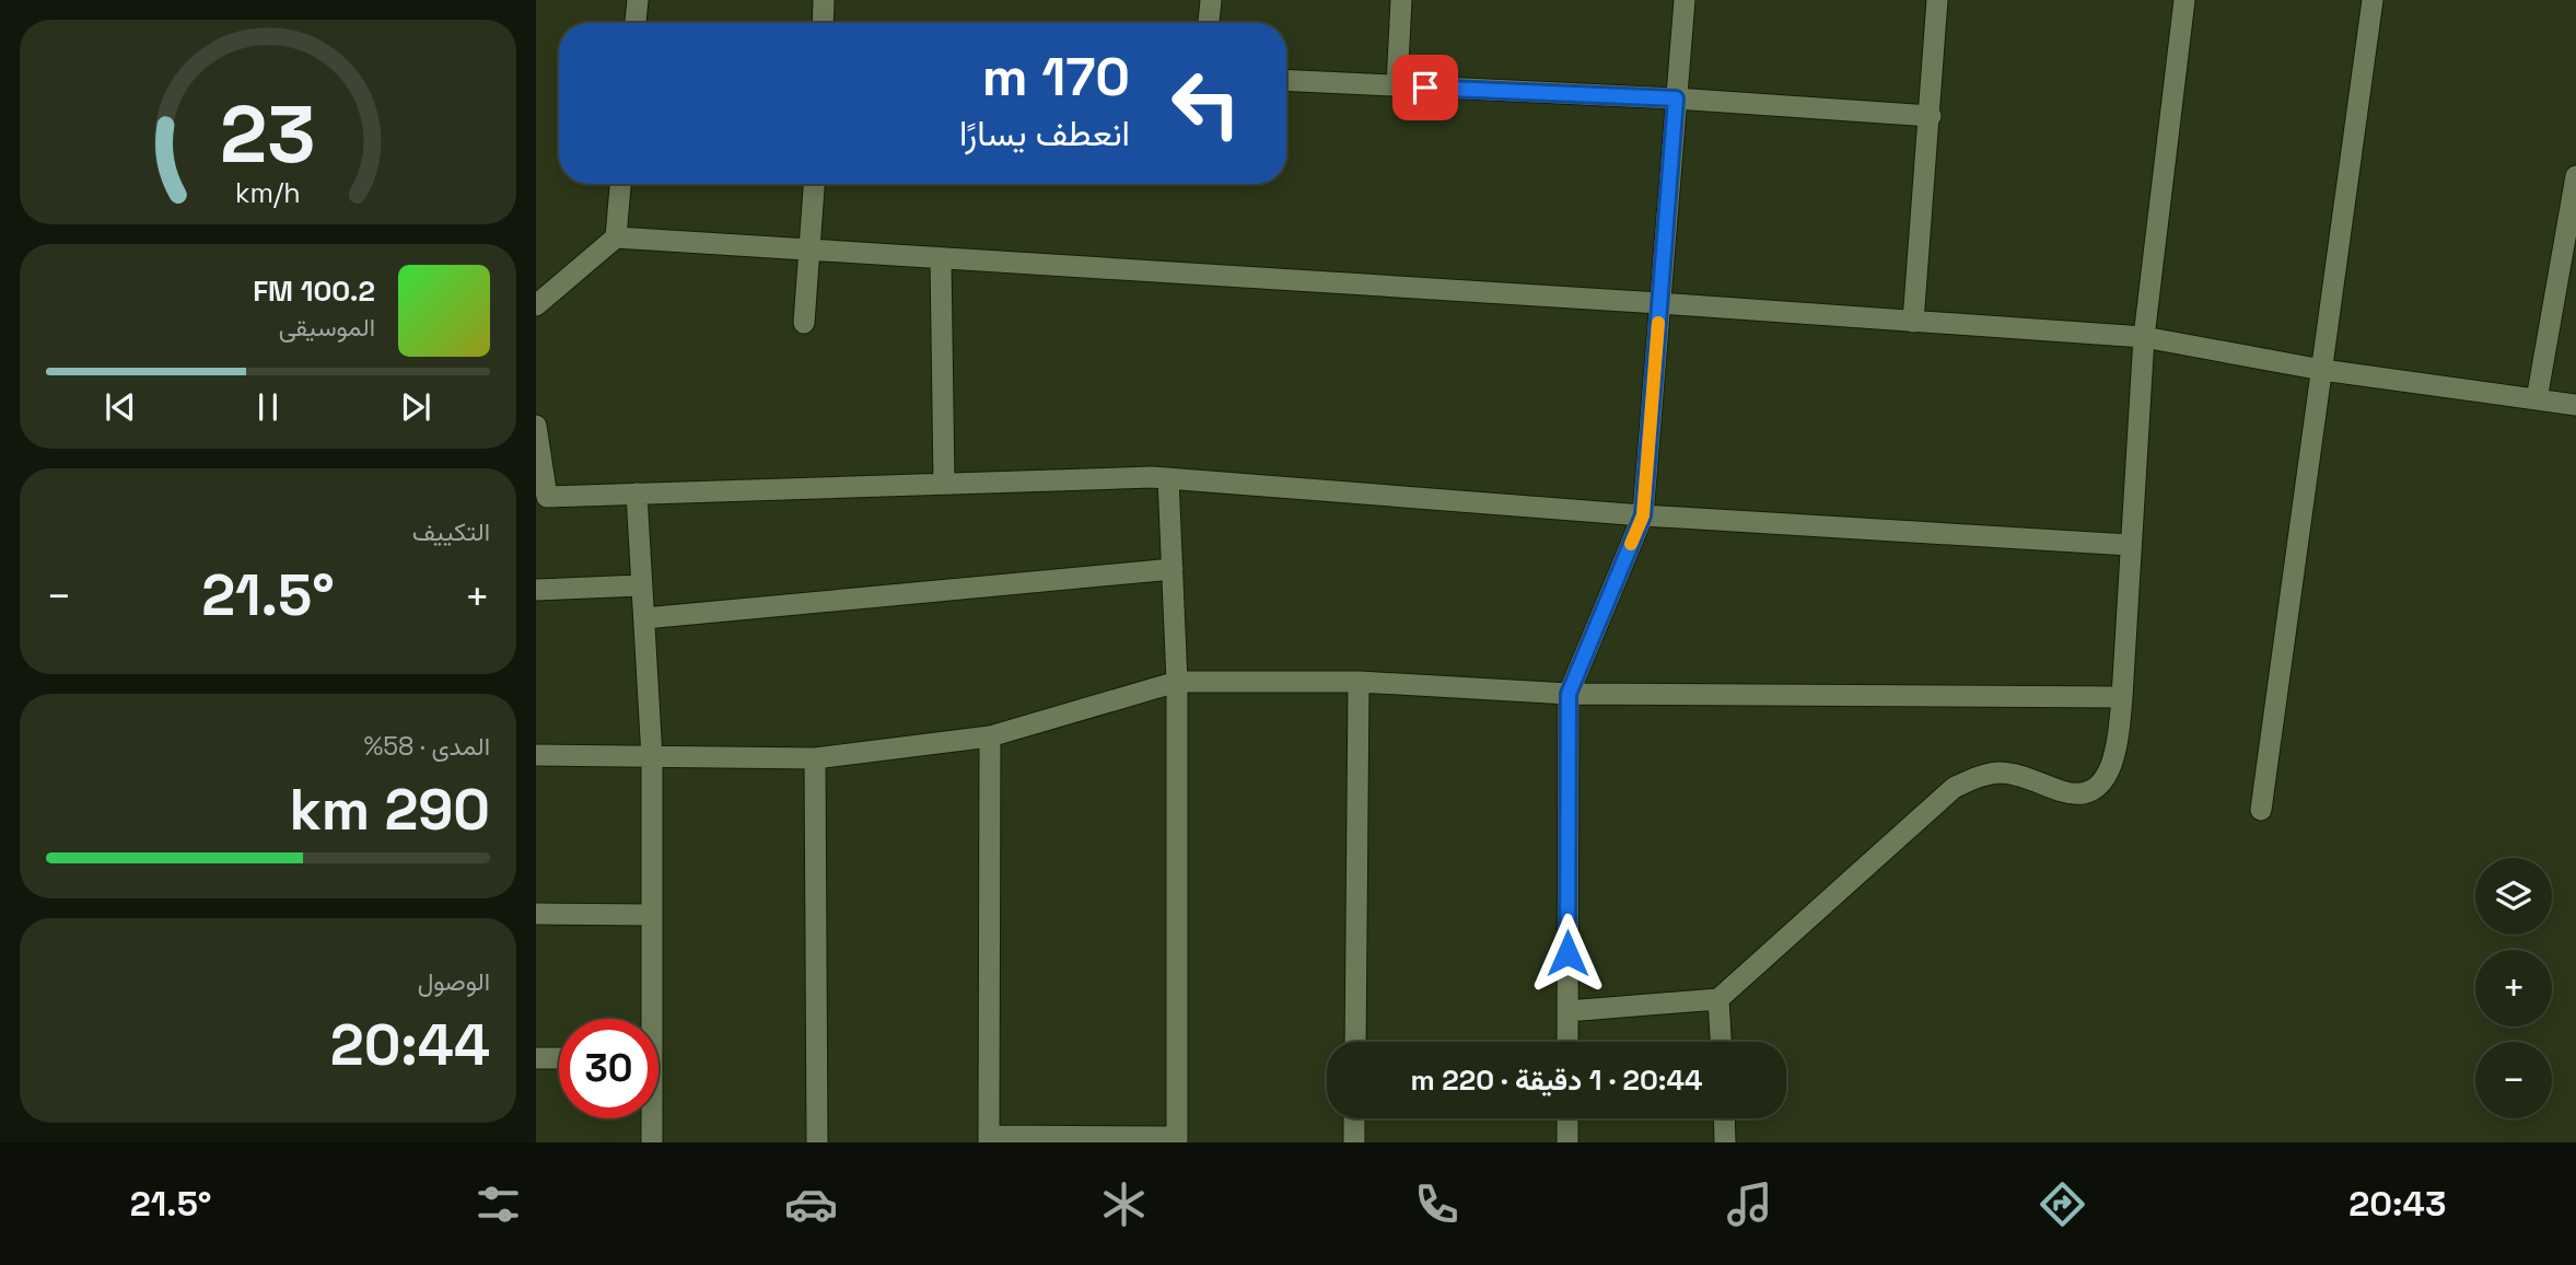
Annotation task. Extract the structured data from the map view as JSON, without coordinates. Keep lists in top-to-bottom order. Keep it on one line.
{"page":{"turn":["170 m","انعطف يسارًا"],"song":["100.2 FM","الموسيقى"],"tile":["التكييف",["المدى · 58%","290 km"],["الوصول","20:44"]],"heat":["−","21.5°","+"],"map_buttons":["+","−"],"limit":"30","trip":"20:44 · 1 دقيقة · 220 m","tabs":["20:43","21.5°"],"gauge":["23","km/h"]}}
